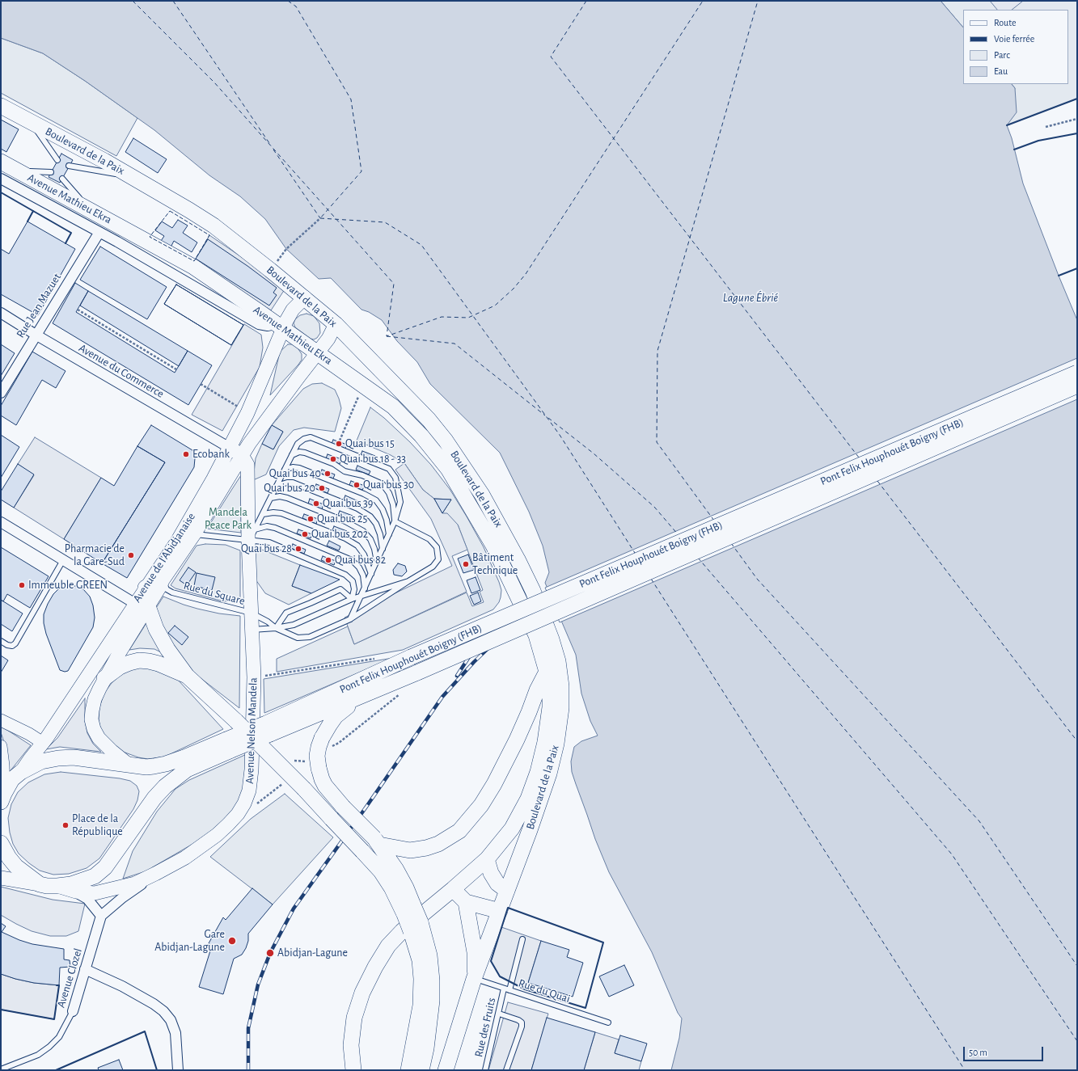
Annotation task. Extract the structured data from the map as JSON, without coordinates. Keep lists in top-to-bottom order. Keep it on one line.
{"streets":{"main road":["Boulevard de la Paix","Avenue Mathieu Ekra","Pont Felix Houphouét Boigny (FHB)","Avenue de l'Abidjanaise","Avenue Nelson Mandela"],"street":["Rue Jean Mazuet","Avenue du Commerce","Avenue Clozel"],"lane":["Rue du Square","Rue du Quai","Rue des Fruits"]},"crossings":[["Boulevard de la Paix","Avenue Mathieu Ekra"],["Boulevard de la Paix","Avenue de l'Abidjanaise"],["Boulevard de la Paix","Rue du Quai"],["Avenue Mathieu Ekra","Avenue de l'Abidjanaise"],["Rue Jean Mazuet","Avenue du Commerce"],["Avenue du Commerce","Avenue de l'Abidjanaise"],["Avenue de l'Abidjanaise","Rue du Square"],["Avenue de l'Abidjanaise","Avenue Nelson Mandela"],["Rue du Square","Avenue Nelson Mandela"],["Rue du Quai","Rue des Fruits"]],"water":["Lagune Ébrié"],"parks":["Mandela Peace Park"],"places":["Quai bus 15","Ecobank","Quai bus 18 - 33","Quai bus 40","Quai bus 30","Quai bus 20","Quai bus 39","Quai bus 25","Quai bus 202","Quai bus 28","Pharmacie de la Gare-Sud","Quai bus 82","Bâtiment Technique","Immeuble GREEN","Place de la République","Gare Abidjan-Lagune","Abidjan-Lagune"],"legend":["Route","Voie ferrée","Parc","Eau"],"scale_bar":"50 m"}
